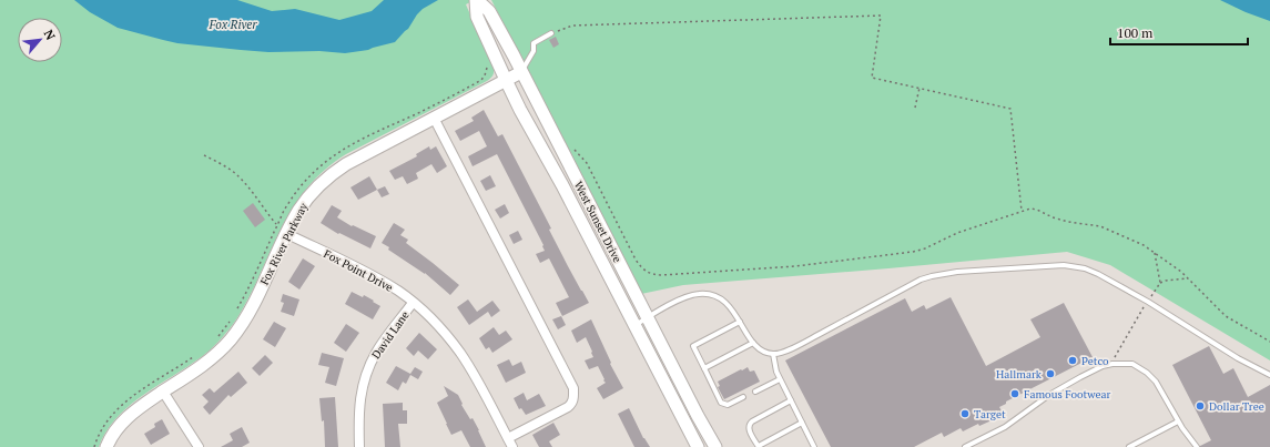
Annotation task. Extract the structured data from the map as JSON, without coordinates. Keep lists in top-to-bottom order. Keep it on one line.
{"streets":{"main road":["West Sunset Drive","Fox River Parkway"],"street":["Fox Point Drive","David Lane"]},"crossings":[["West Sunset Drive","Fox River Parkway"],["Fox River Parkway","Fox Point Drive"],["Fox Point Drive","David Lane"]],"water":["Fox River"],"places":["Petco","Hallmark","Famous Footwear","Dollar Tree","Target"],"scale_bar":"100 m","north":"top right"}
